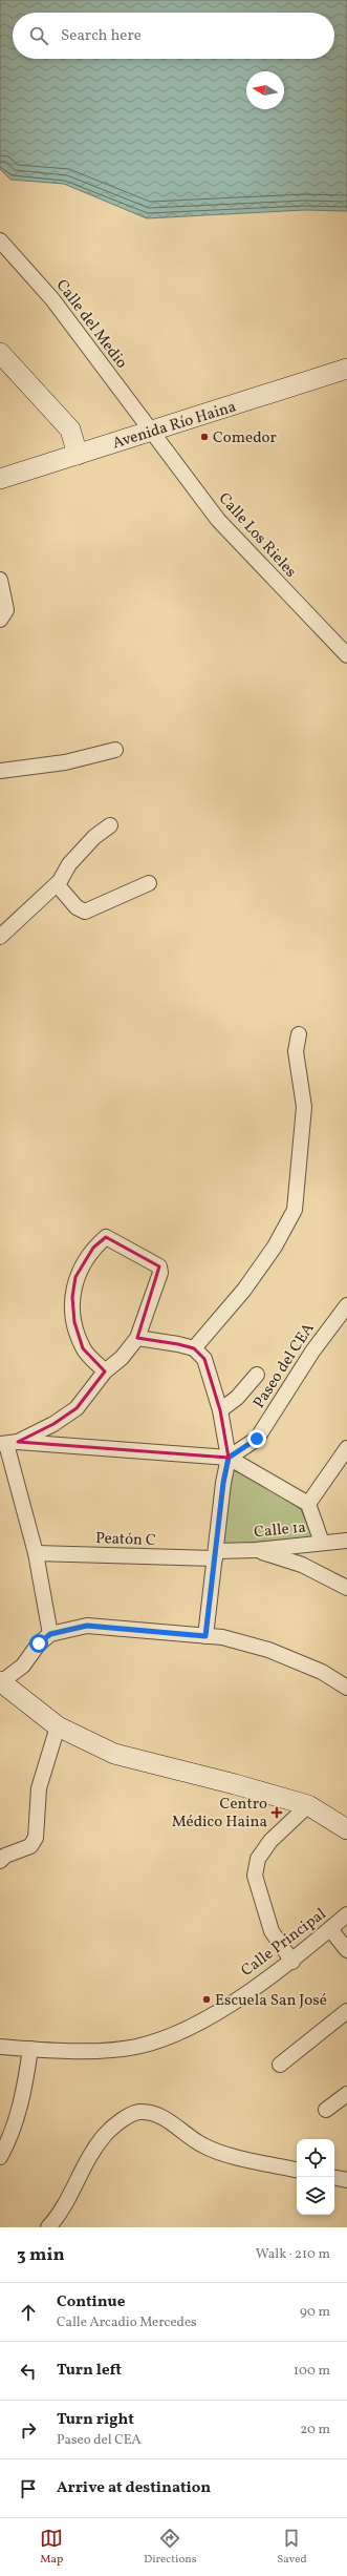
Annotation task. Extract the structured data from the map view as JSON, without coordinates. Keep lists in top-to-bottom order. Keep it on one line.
{"streets":{"street":["Calle del Medio","Avenida Río Haina","Calle Los Rieles","Paseo del CEA","Calle 1a","Peatón C","Calle Principal"]},"crossings":[["Calle del Medio","Avenida Río Haina"],["Calle del Medio","Calle Los Rieles"],["Avenida Río Haina","Calle Los Rieles"],["Calle 1a","Peatón C"]],"places":{"other":["Comedor","Escuela San José"],"health":["Centro Médico Haina"]},"north":"left","page":{"search":"Search here","heading":["3 min","Walk · 210 m"],"list":[["Continue","Calle Arcadio Mercedes","90 m"],["Turn left","100 m"],["Turn right","Paseo del CEA","20 m"],"Arrive at destination"],"nav":["Map","Directions","Saved"]}}
